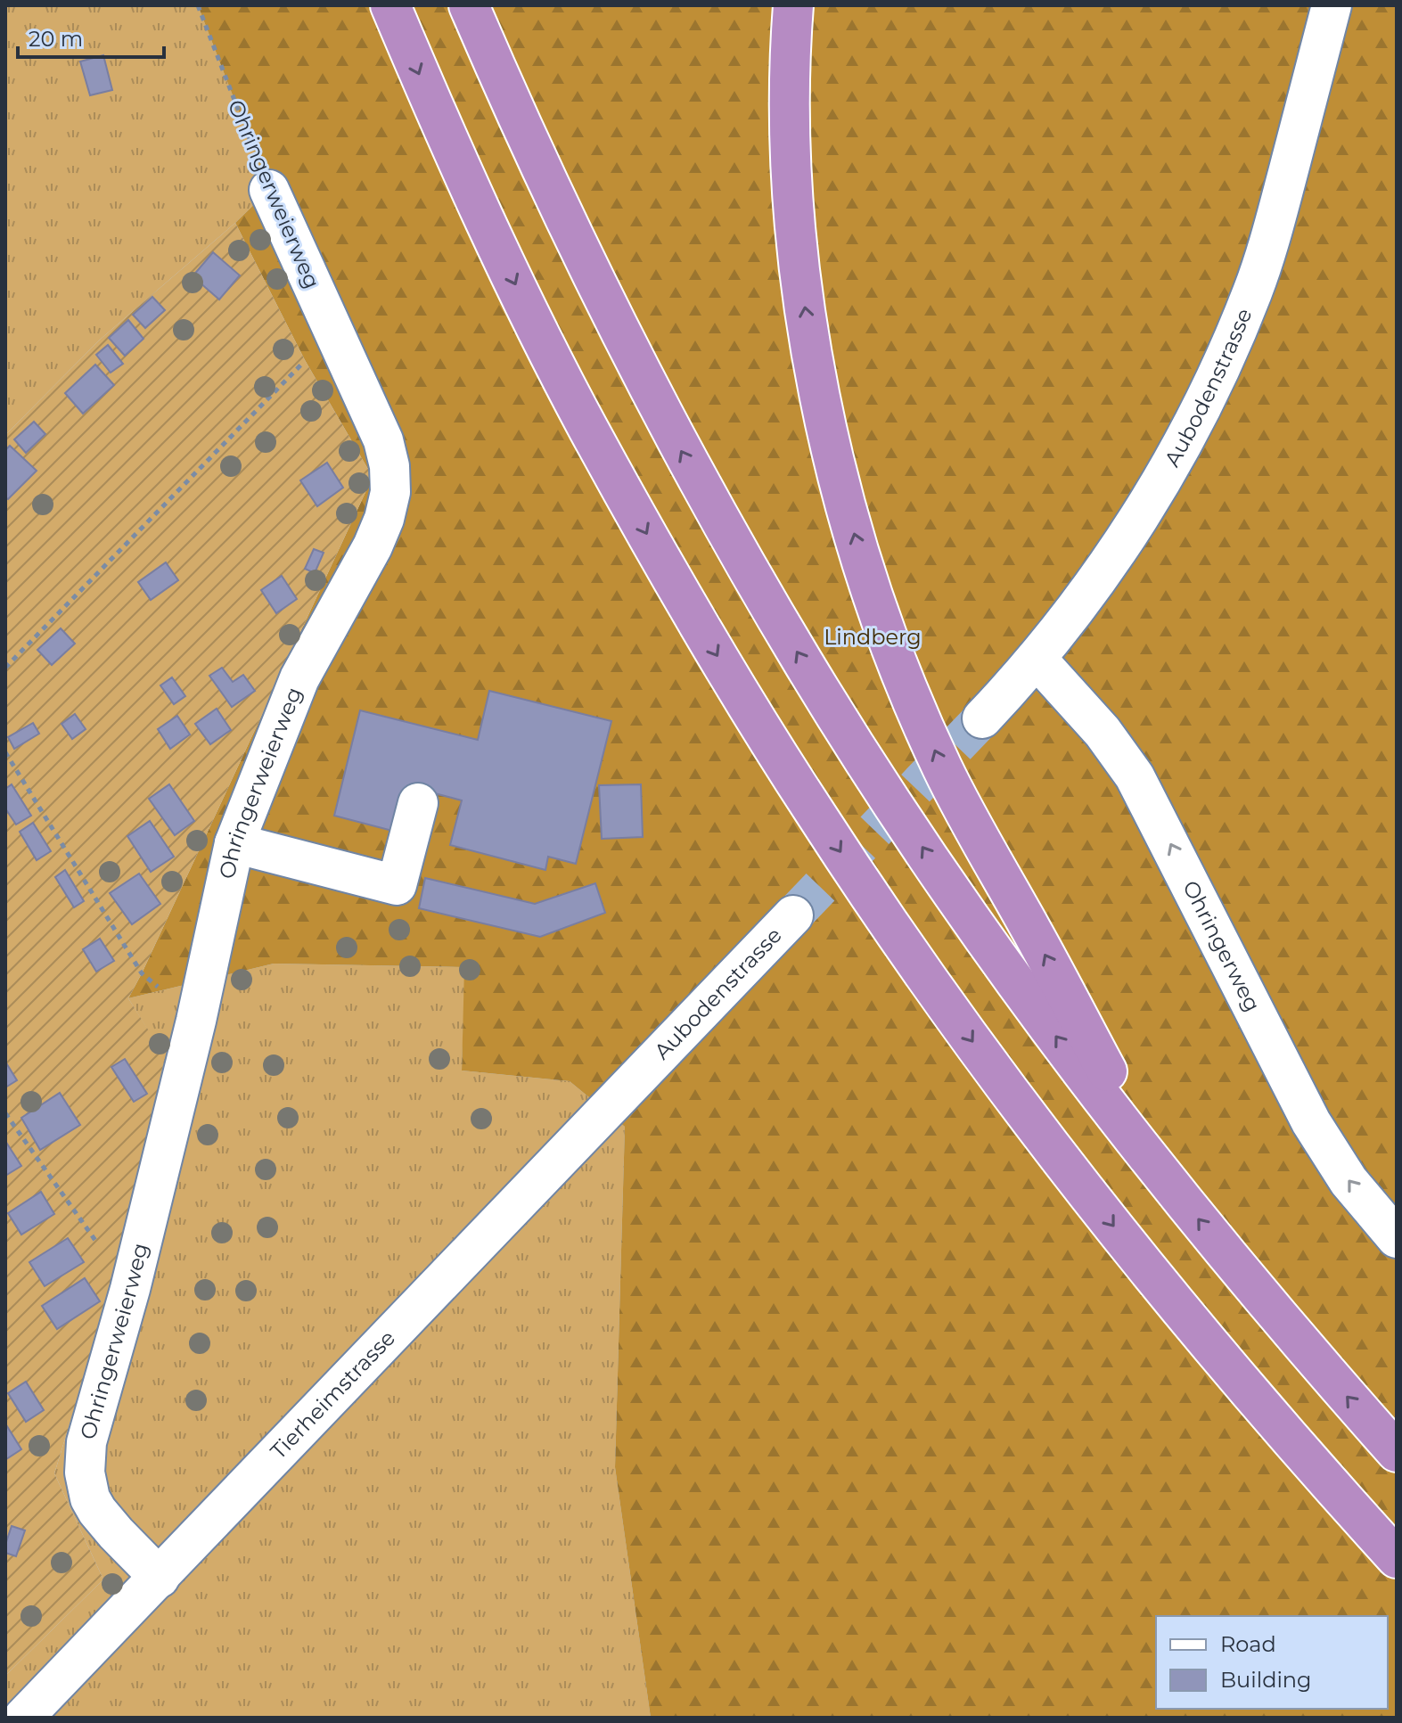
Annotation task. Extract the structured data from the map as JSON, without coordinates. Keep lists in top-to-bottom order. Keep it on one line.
{"streets":{"street":["Ohringerweierweg","Aubodenstrasse","Ohringerweg","Tierheimstrasse"]},"crossings":[["Ohringerweierweg","Tierheimstrasse"],["Aubodenstrasse","Ohringerweg"],["Aubodenstrasse","Tierheimstrasse"]],"one_way":["Ohringerweg"],"parks":["Lindberg"],"legend":["Road","Building"],"scale_bar":"20 m"}
